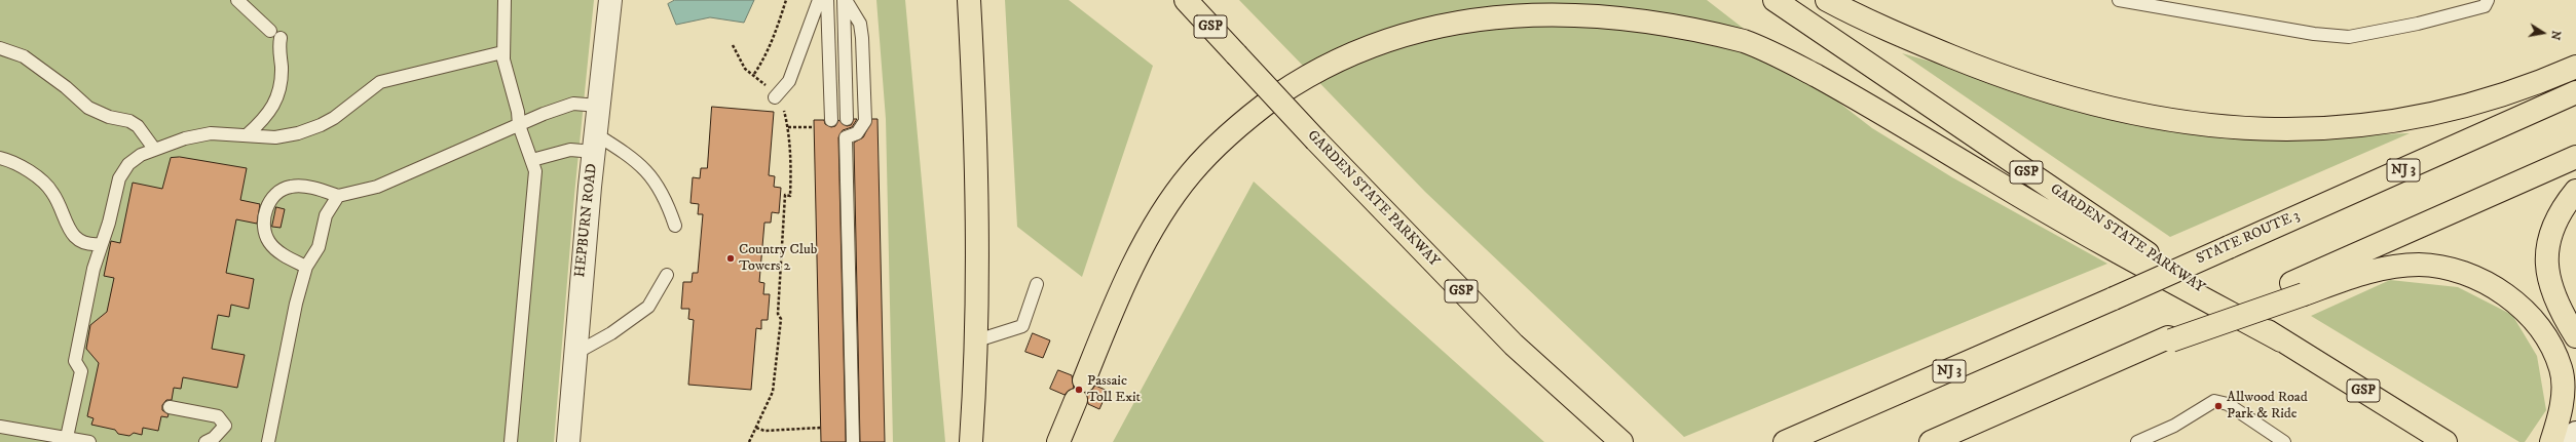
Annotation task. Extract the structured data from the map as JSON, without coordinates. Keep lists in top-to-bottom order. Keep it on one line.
{"streets":{"highway":["GSP","NJ 3","GARDEN STATE PARKWAY","STATE ROUTE 3"],"street":["HEPBURN ROAD"]},"places":["Country Club Towers 2","Passaic Toll Exit","Allwood Road Park & Ride"],"north":"right"}
